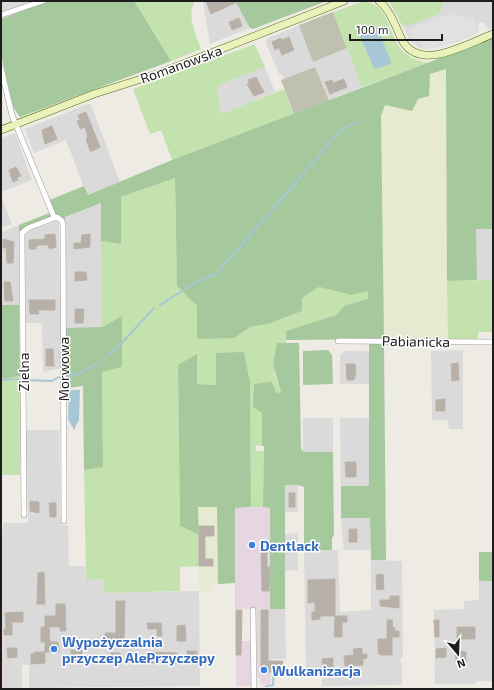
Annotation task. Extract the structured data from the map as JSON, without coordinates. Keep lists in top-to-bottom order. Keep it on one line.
{"streets":{"street":["Romanowska","Pabianicka","Morwowa","Zielna"]},"crossings":[["Morwowa","Zielna"]],"places":["Dentlack","Wypożyczalnia przyczep AlePrzyczepy","Wulkanizacja"],"scale_bar":"100 m","north":"bottom"}
